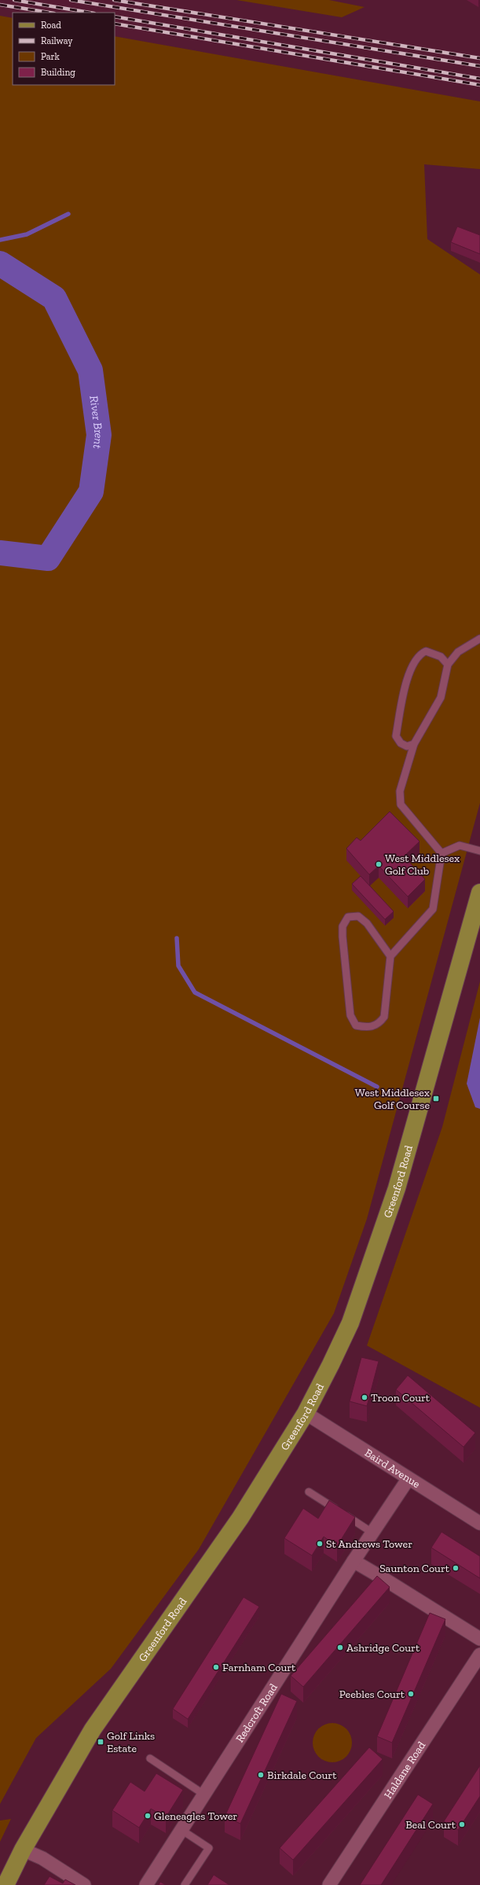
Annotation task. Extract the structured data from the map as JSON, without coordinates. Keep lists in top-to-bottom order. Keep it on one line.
{"streets":{"main road":["Greenford Road"],"street":["Baird Avenue","Redcroft Road","Haldane Road"]},"crossings":[["Greenford Road","Baird Avenue"],["Baird Avenue","Redcroft Road"]],"water":["River Brent"],"places":{"other":["West Middlesex Golf Club","Troon Court","St Andrews Tower","Saunton Court","Ashridge Court","Farnham Court","Peebles Court","Birkdale Court","Gleneagles Tower","Beal Court"],"transit":["West Middlesex Golf Course","Golf Links Estate"]},"legend":["Road","Railway","Park","Building"]}
